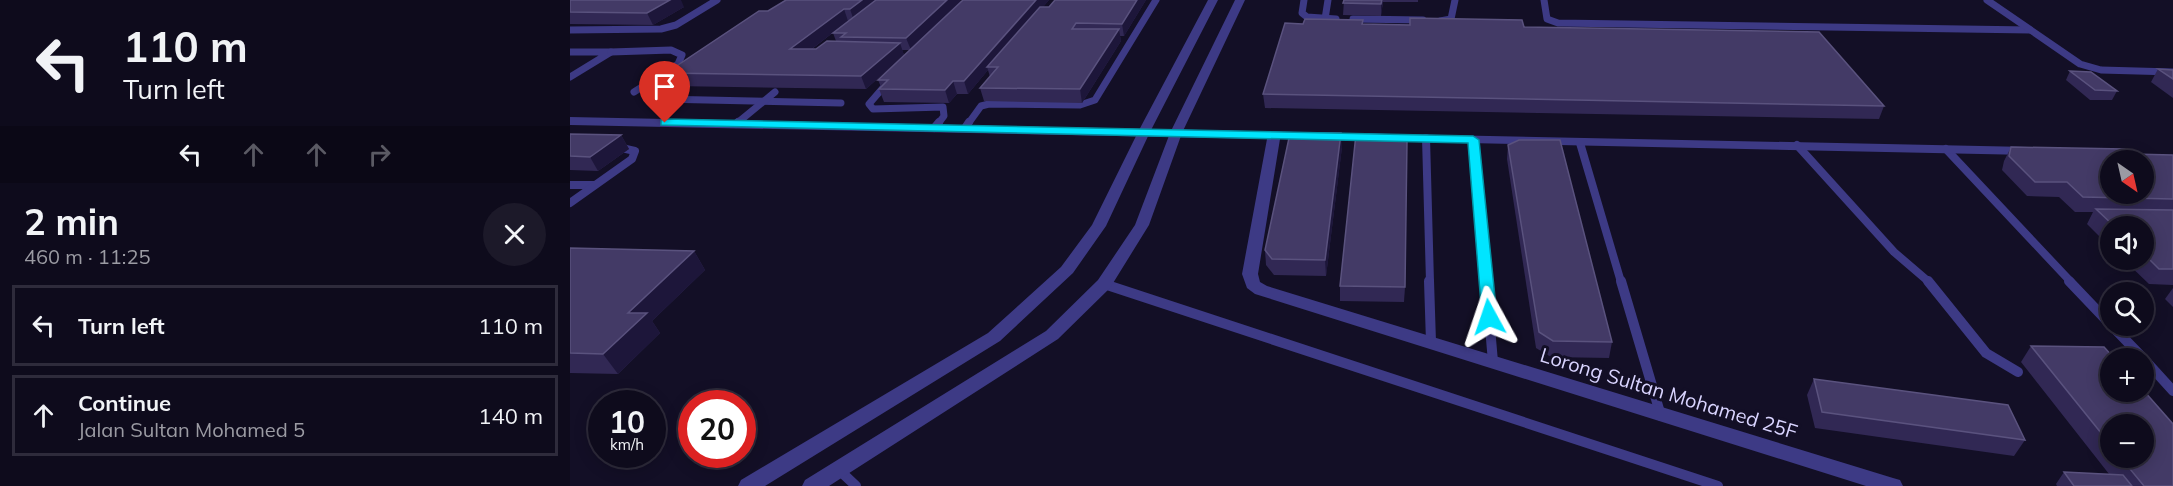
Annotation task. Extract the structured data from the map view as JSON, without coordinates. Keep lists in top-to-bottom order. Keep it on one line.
{"streets":{"street":["Lorong Sultan Mohamed 25F"]},"north":"bottom right","page":{"turn":["110 m","Turn left"],"map_buttons":["+","−"],"heading":["2 min","460 m · 11:25"],"list":[{"name":"Turn left","value":"110 m"},{"name":"Continue","note":"Jalan Sultan Mohamed 5","value":"140 m"}],"speed":"10 km/h","limit":"20"}}
